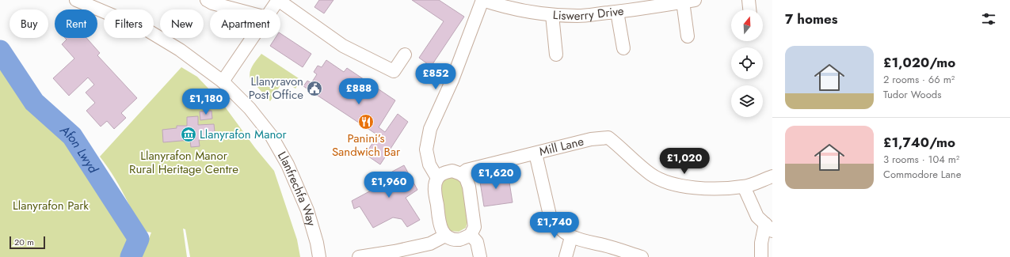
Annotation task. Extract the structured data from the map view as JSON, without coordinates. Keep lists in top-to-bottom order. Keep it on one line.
{"streets":{"street":["Liswerry Drive","Mill Lane","Llanfrechfa Way"]},"water":["Afon Lwyd"],"parks":["Llanyrafon Manor Rural Heritage Centre","Llanyrafon Park"],"places":{"public building":["Llanyravon Post Office"],"restaurant":["Panini’s Sandwich Bar"],"museum":["Llanyrafon Manor"]},"scale_bar":"20 m","north":"top","page":{"heading":"7 homes","chip":["Buy","Rent","Filters","New","Apartment"],"list":[{"name":"£1,020/mo","note":"2 rooms · 66 m² · Tudor Woods"},{"name":"£1,740/mo","note":"3 rooms · 104 m² · Commodore Lane"}],"price":["£852","£888","£1,180","£1,020","£1,620","£1,960","£1,740"],"scale":"20 m"}}
